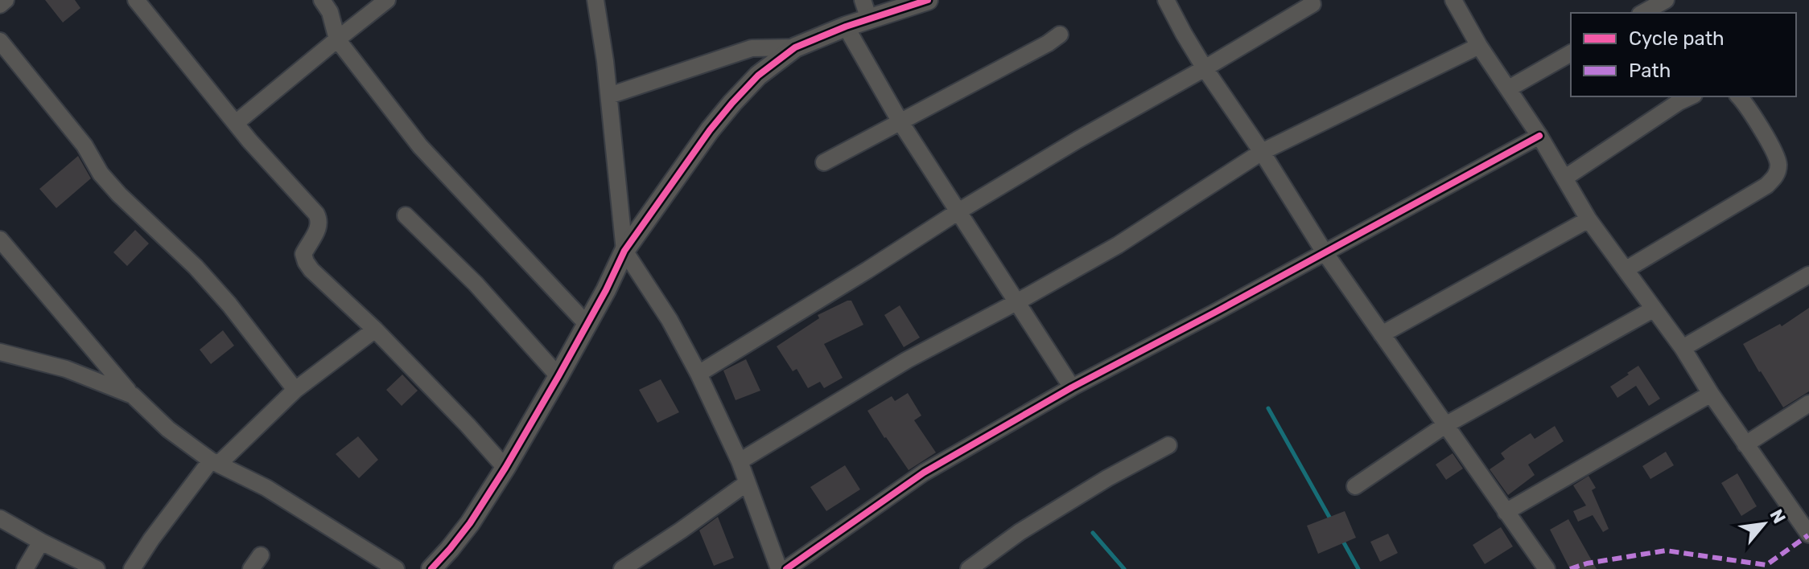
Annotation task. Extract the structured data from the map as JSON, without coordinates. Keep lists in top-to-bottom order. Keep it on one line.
{"legend":["Cycle path","Path"],"north":"top right"}
